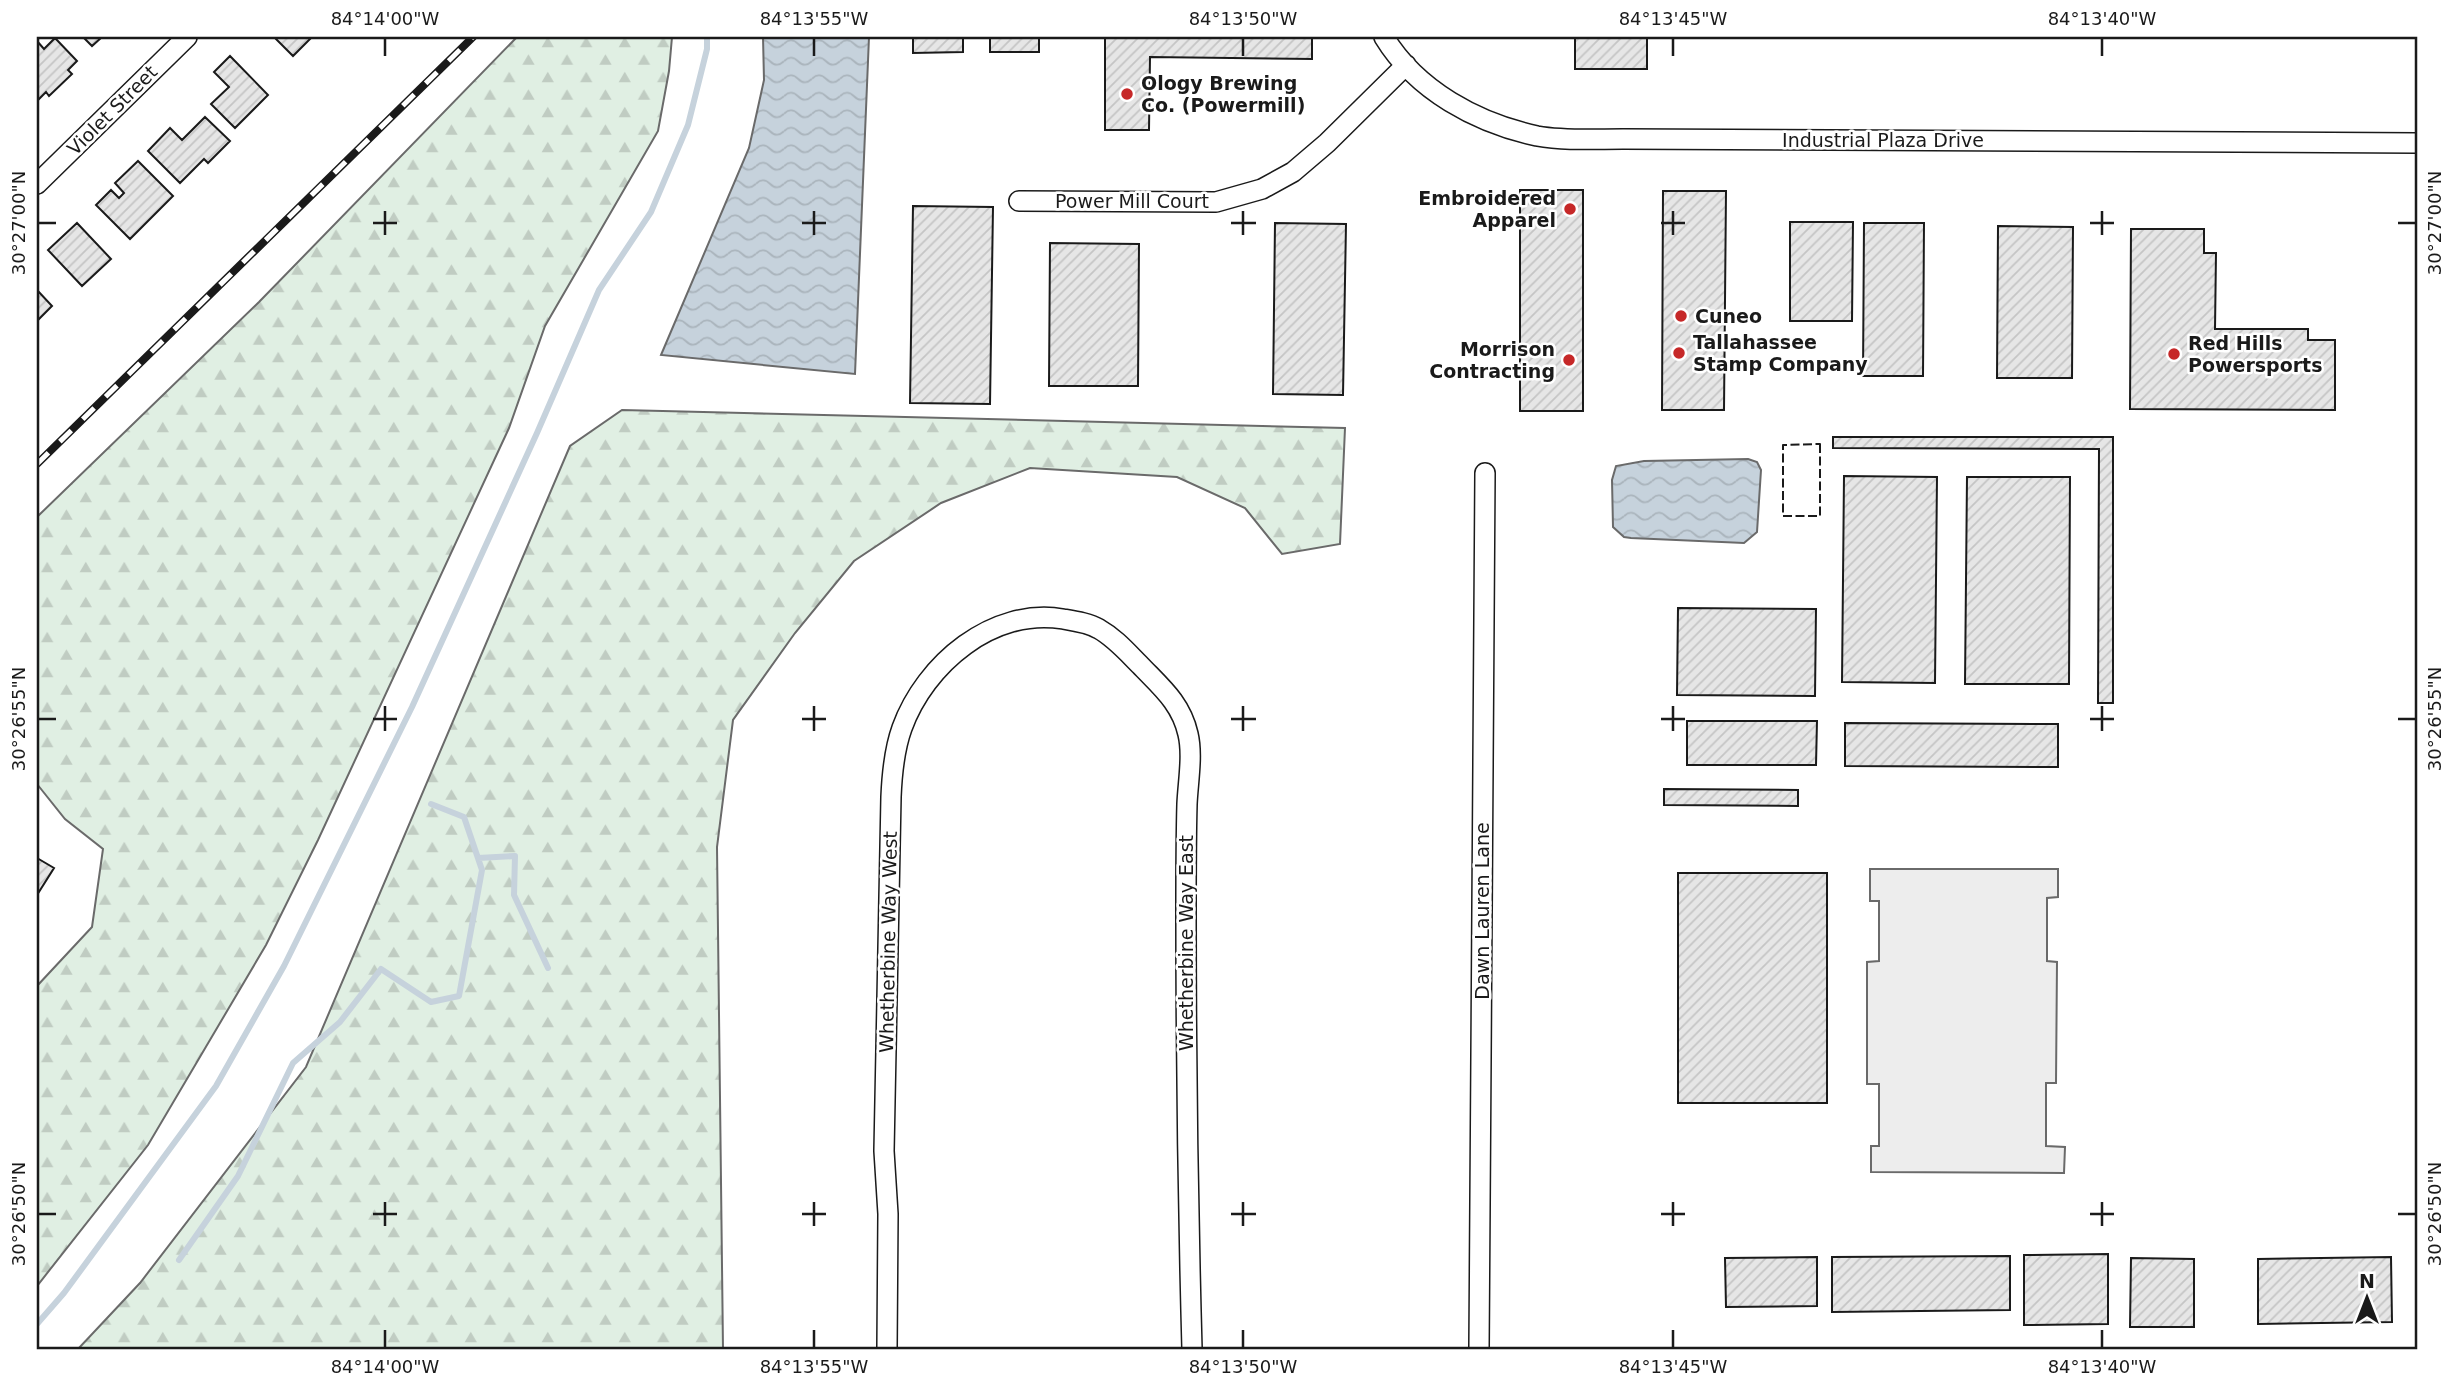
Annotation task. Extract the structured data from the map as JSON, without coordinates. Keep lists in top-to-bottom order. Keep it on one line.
{"streets":{"street":["Violet Street","Industrial Plaza Drive","Power Mill Court","Dawn Lauren Lane","Whetherbine Way West","Whetherbine Way East"]},"crossings":[["Industrial Plaza Drive","Power Mill Court"],["Whetherbine Way West","Whetherbine Way East"]],"places":["Ology Brewing Co. (Powermill)","Embroidered Apparel","Cuneo","Tallahassee Stamp Company","Red Hills Powersports","Morrison Contracting"],"north":"top","coordinates":["84°14'00\"W","84°13'55\"W","84°13'50\"W","84°13'45\"W","84°13'40\"W","30°27'00\"N","30°26'55\"N","30°26'50\"N"]}
